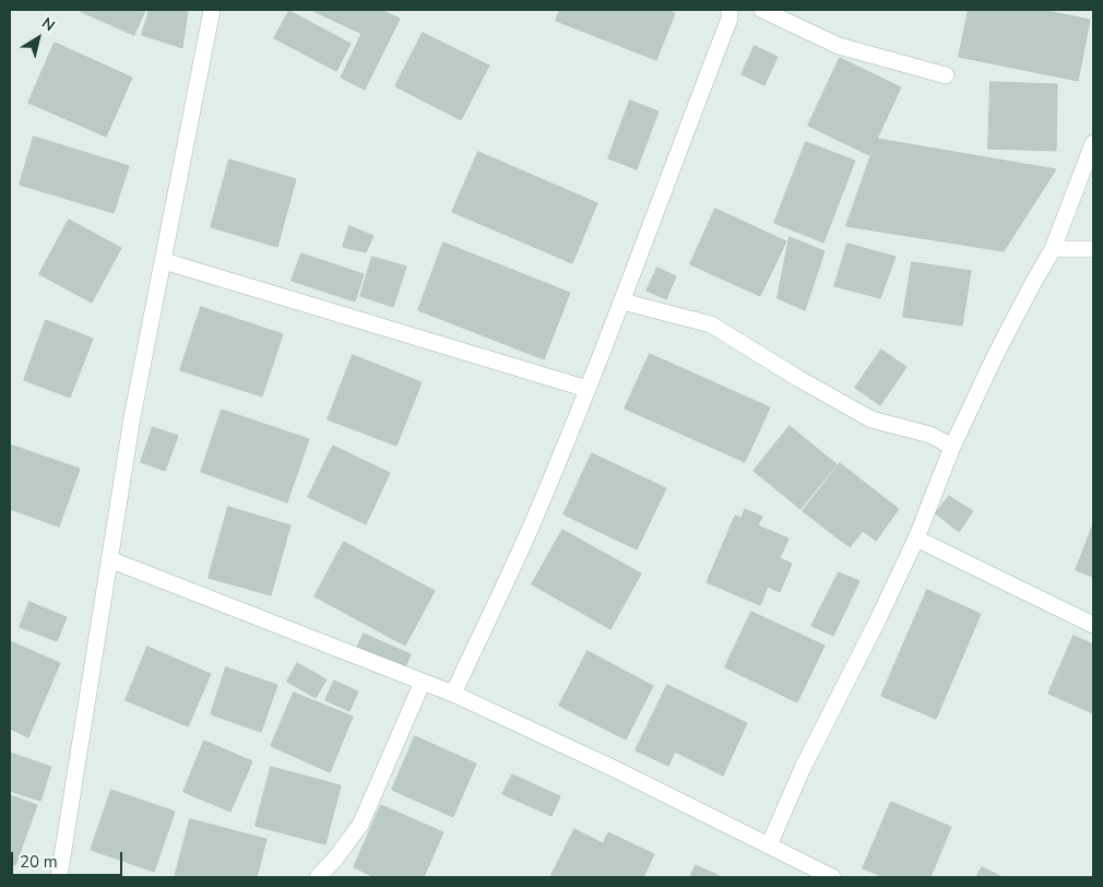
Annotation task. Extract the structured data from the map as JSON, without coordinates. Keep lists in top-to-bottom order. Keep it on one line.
{"scale_bar":"20 m","north":"top right"}
